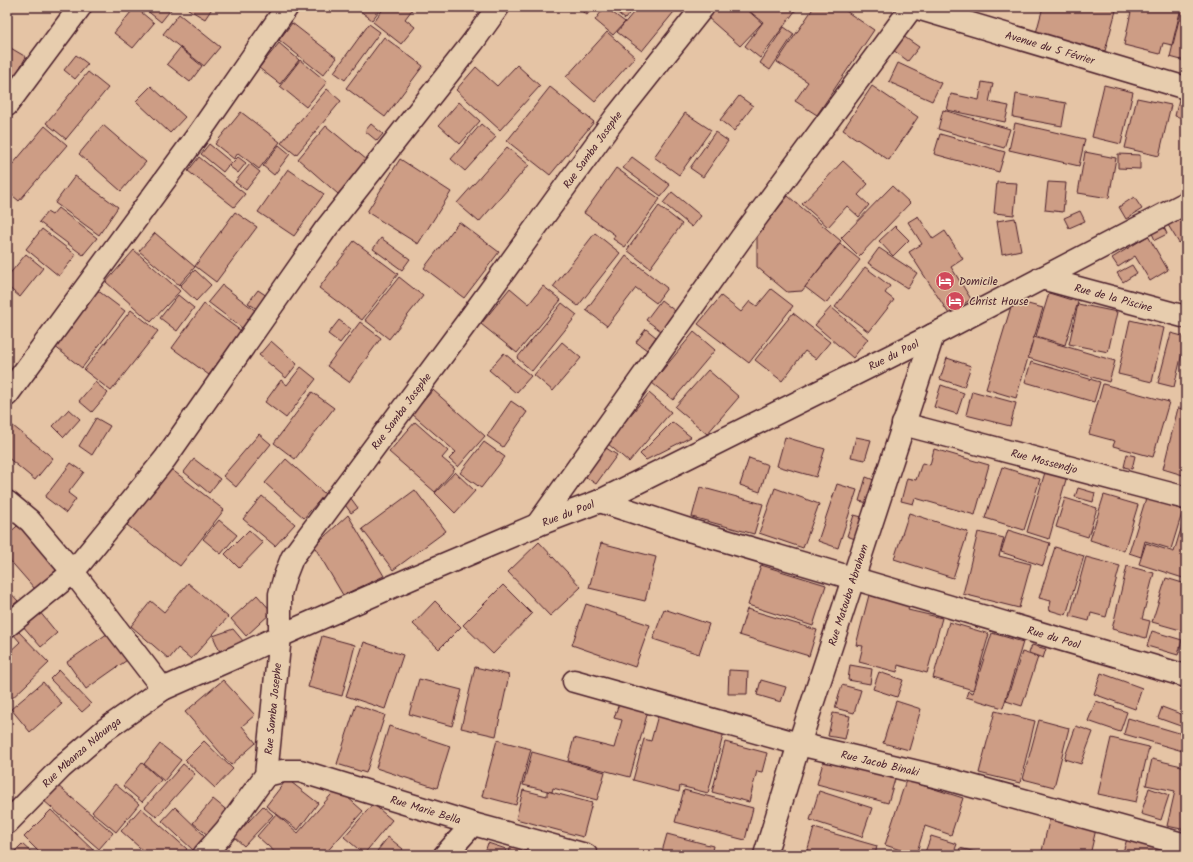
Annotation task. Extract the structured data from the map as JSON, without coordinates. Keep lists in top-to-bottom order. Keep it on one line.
{"streets":{"street":["Avenue du 5 Février","Rue Samba Josephe","Rue de la Piscine","Rue du Pool","Rue Mossendjo","Rue Matouba Abraham","Rue Mbanza Ndounga","Rue Jacob Binaki","Rue Marie Bella"]},"crossings":[["Rue Samba Josephe","Rue du Pool"],["Rue Samba Josephe","Rue Mbanza Ndounga"],["Rue Samba Josephe","Rue Marie Bella"],["Rue de la Piscine","Rue du Pool"],["Rue du Pool","Rue Matouba Abraham"],["Rue du Pool","Rue Mbanza Ndounga"],["Rue Mossendjo","Rue Matouba Abraham"],["Rue Matouba Abraham","Rue Jacob Binaki"]],"places":{"hotel":["Domicile","Christ House"]}}
